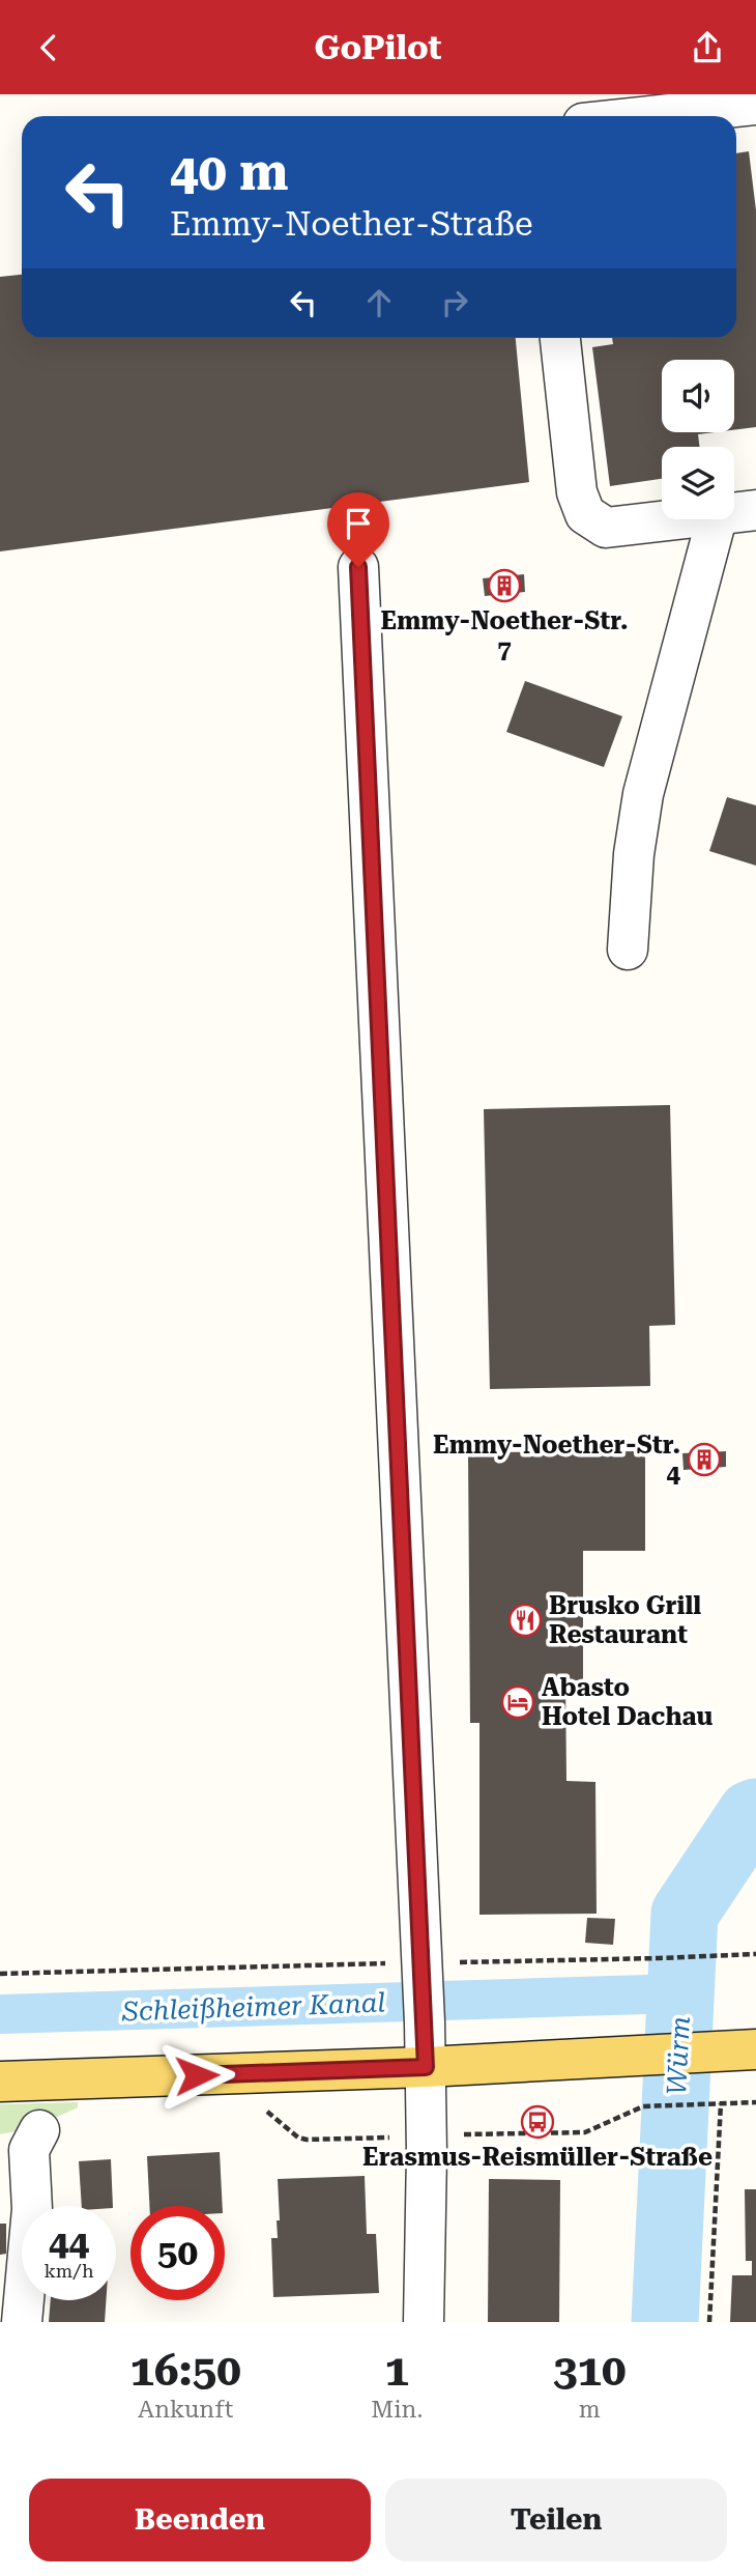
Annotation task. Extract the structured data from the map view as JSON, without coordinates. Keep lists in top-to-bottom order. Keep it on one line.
{"water":["Schleißheimer Kanal","Würm"],"places":{"building":["Emmy-Noether-Str. 7","Emmy-Noether-Str. 4"],"restaurant":["Brusko Grill Restaurant"],"hotel":["Abasto Hotel Dachau"],"bus stop":["Erasmus-Reismüller-Straße"]},"page":{"header":"GoPilot","turn":["40 m","Emmy-Noether-Straße"],"speed":"44 km/h","limit":"50","eta":["16:50","Ankunft","1","Min.","310","m"],"buttons":["Beenden","Teilen"]}}
